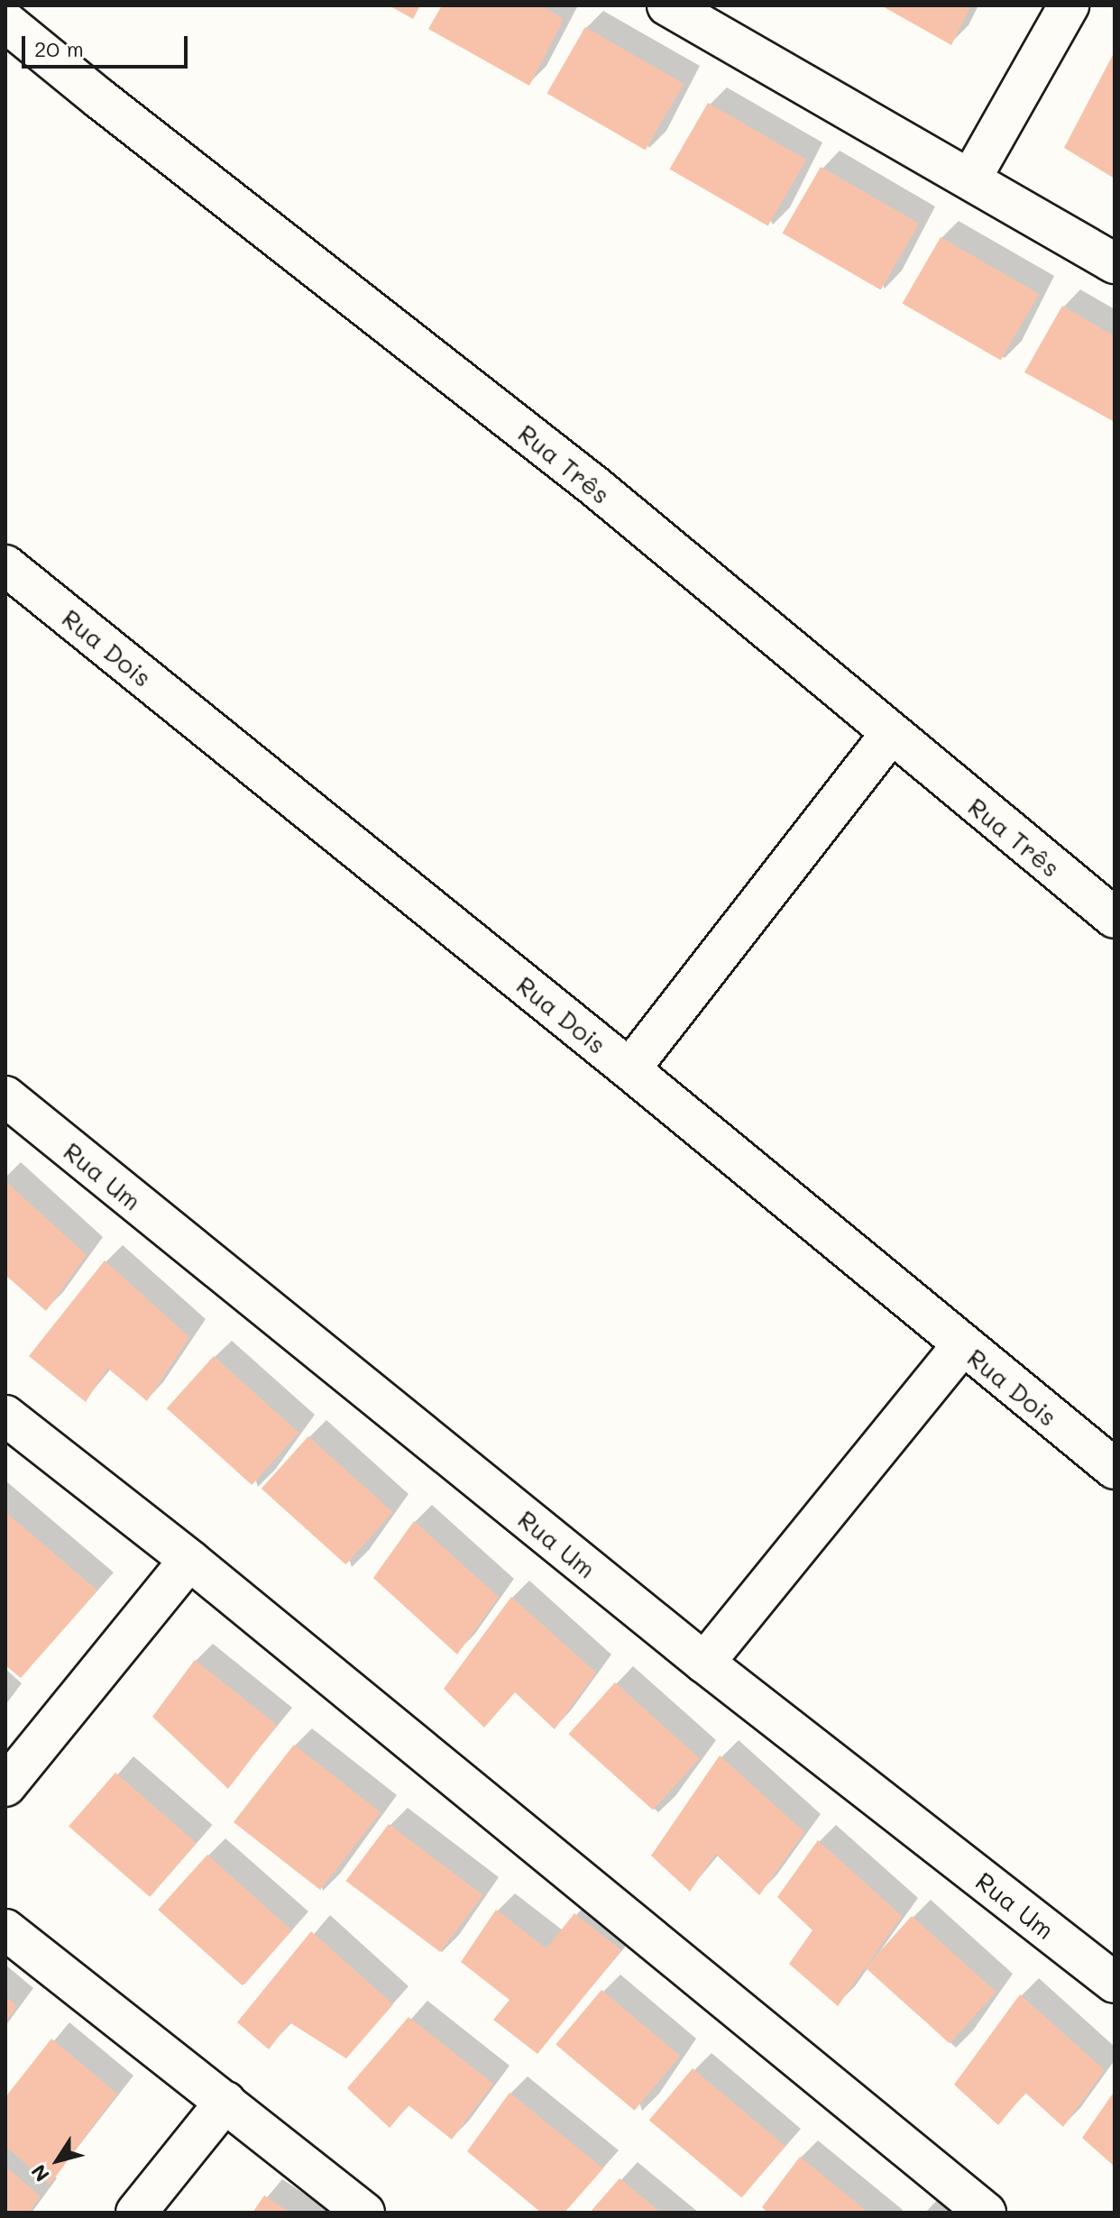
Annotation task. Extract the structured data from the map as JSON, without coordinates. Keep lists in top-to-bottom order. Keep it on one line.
{"streets":{"street":["Rua Três","Rua Dois","Rua Um"]},"scale_bar":"20 m","north":"bottom left"}
